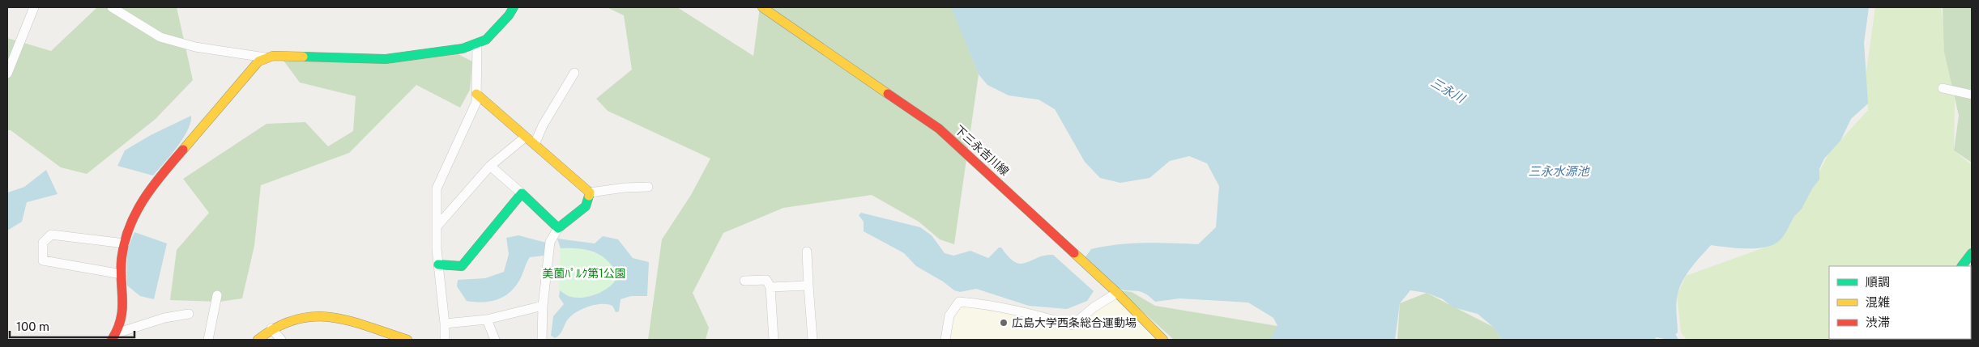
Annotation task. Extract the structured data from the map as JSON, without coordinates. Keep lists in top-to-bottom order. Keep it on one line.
{"streets":{"street":["下三永吉川線"]},"water":["三永川","三永水源池"],"parks":["美薗ﾊﾟﾙｸ第1公園"],"places":["広島大学西条総合運動場"],"legend":["順調","混雑","渋滞"],"scale_bar":"100 m"}
